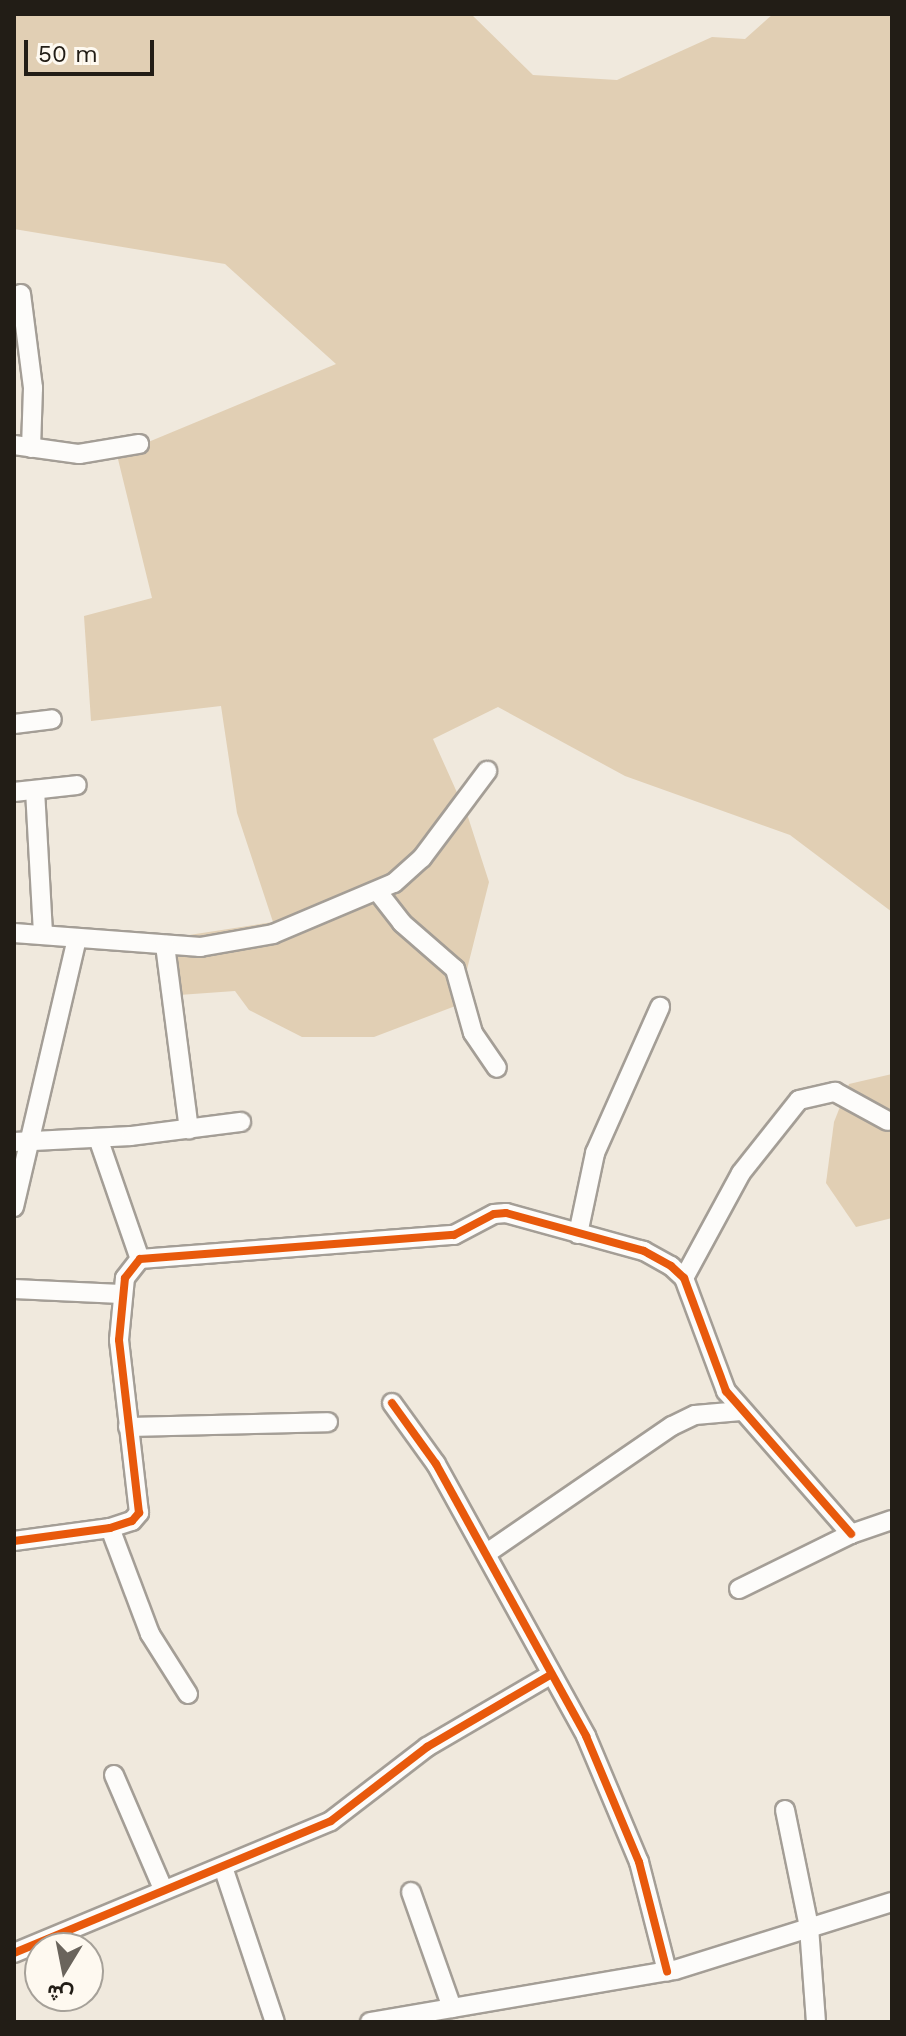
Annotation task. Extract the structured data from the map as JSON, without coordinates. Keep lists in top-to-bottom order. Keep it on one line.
{"scale_bar":"50 m","north":"bottom"}
